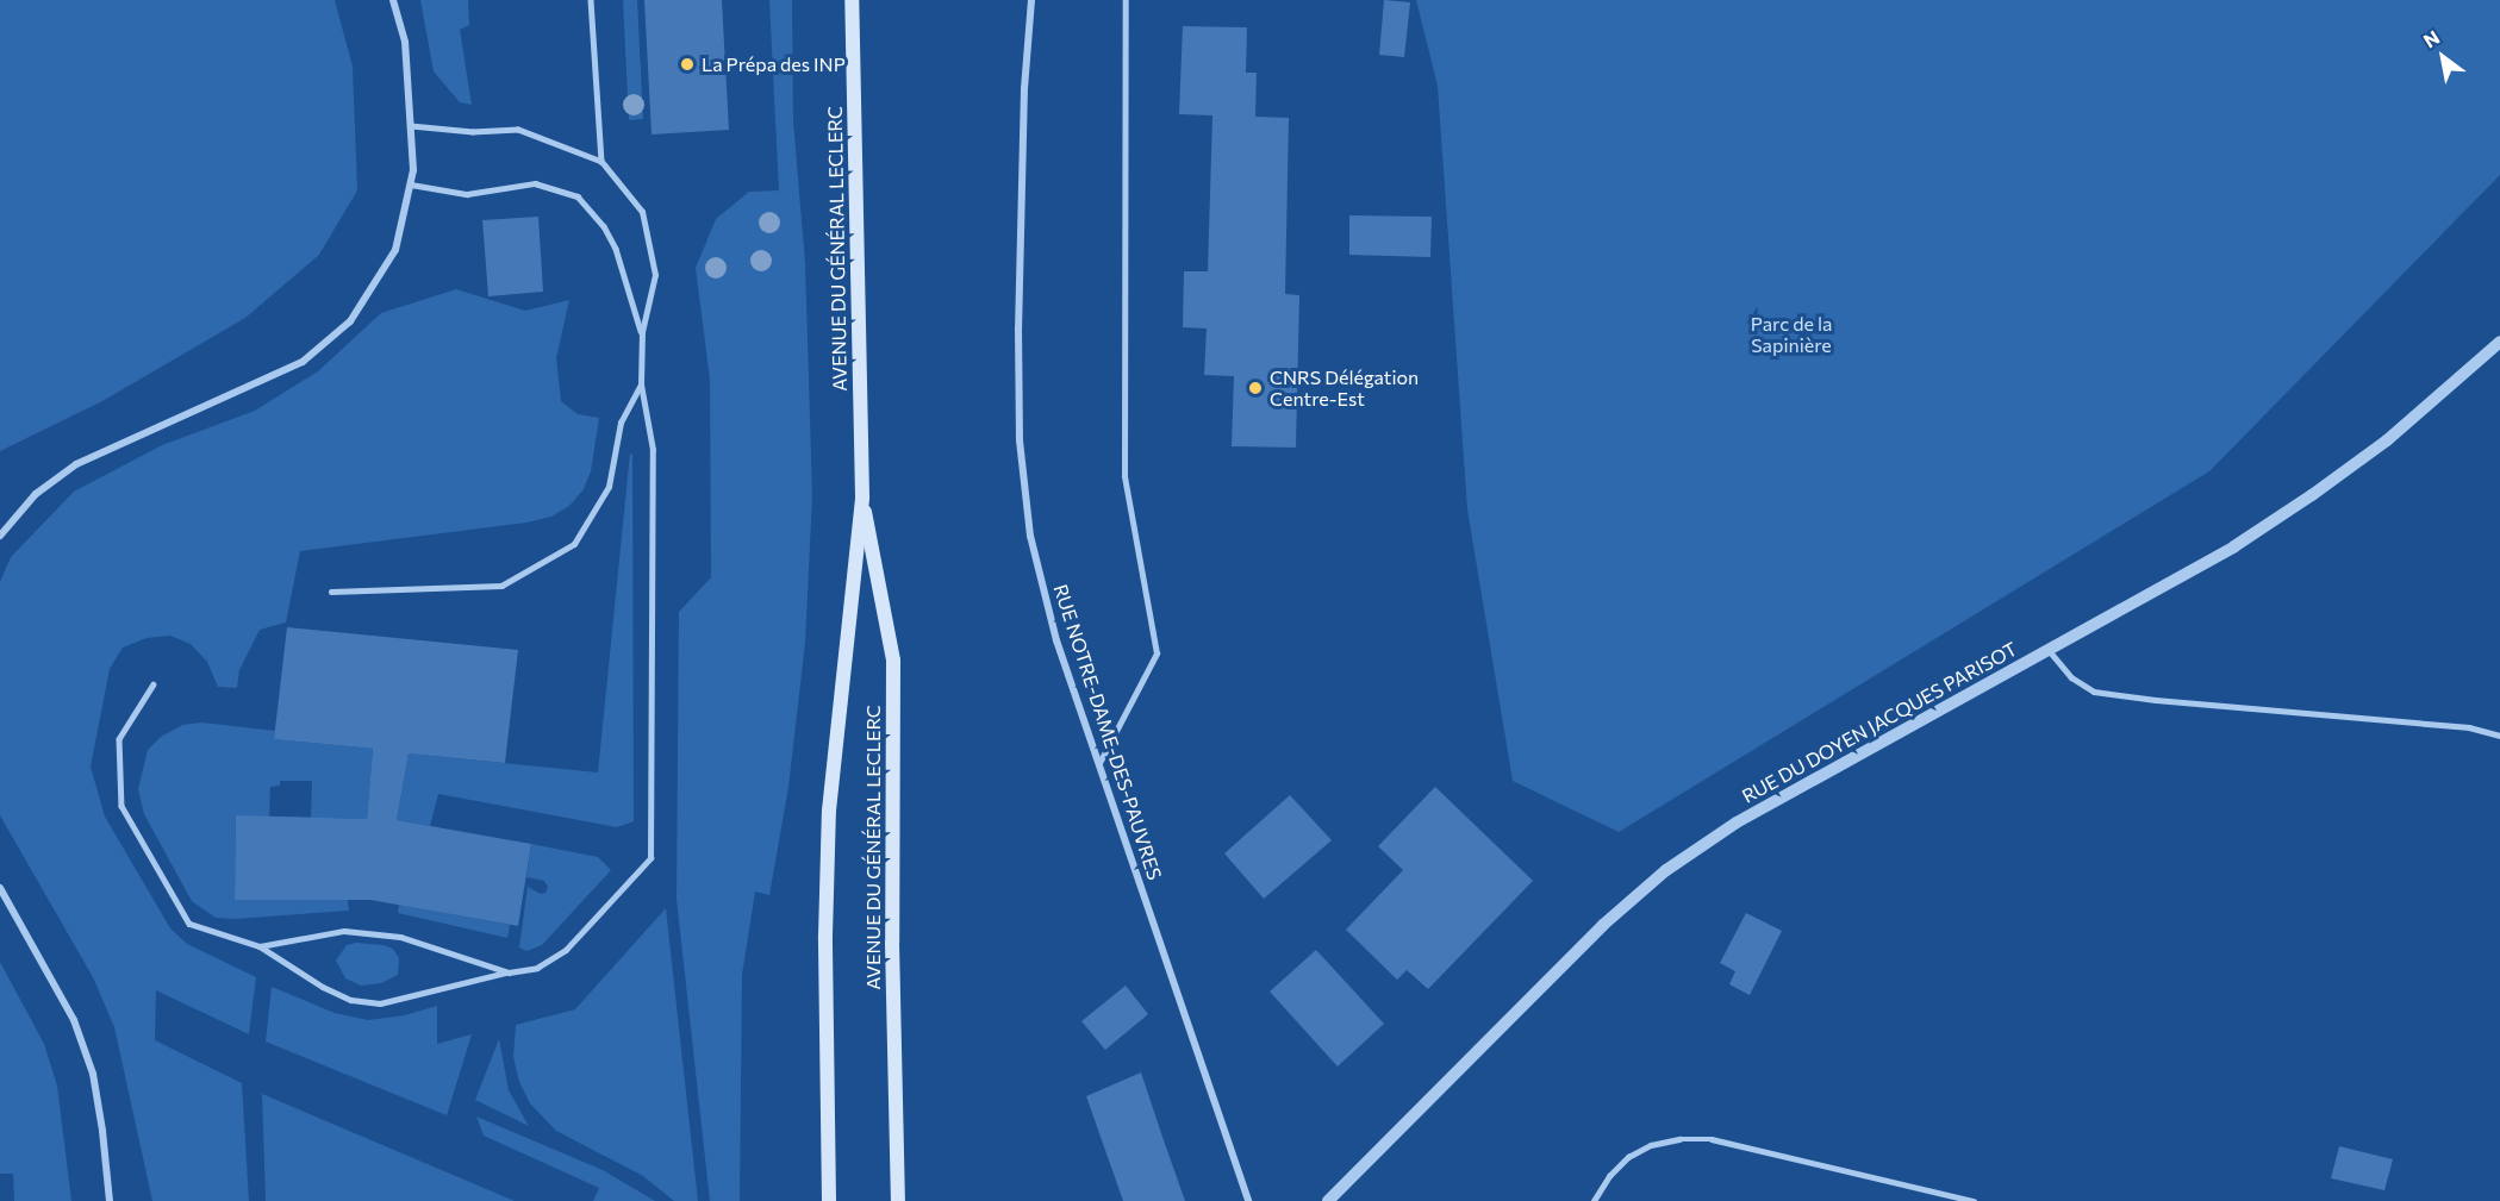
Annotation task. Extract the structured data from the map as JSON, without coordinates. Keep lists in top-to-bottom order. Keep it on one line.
{"streets":{"main road":["AVENUE DU GÉNÉRAL LECLERC"],"street":["RUE DU DOYEN JACQUES PARISOT","RUE NOTRE-DAME-DES-PAUVRES"]},"parks":["Parc de la Sapinière"],"places":["La Prépa des INP","CNRS Délégation Centre-Est"],"north":"top left"}
